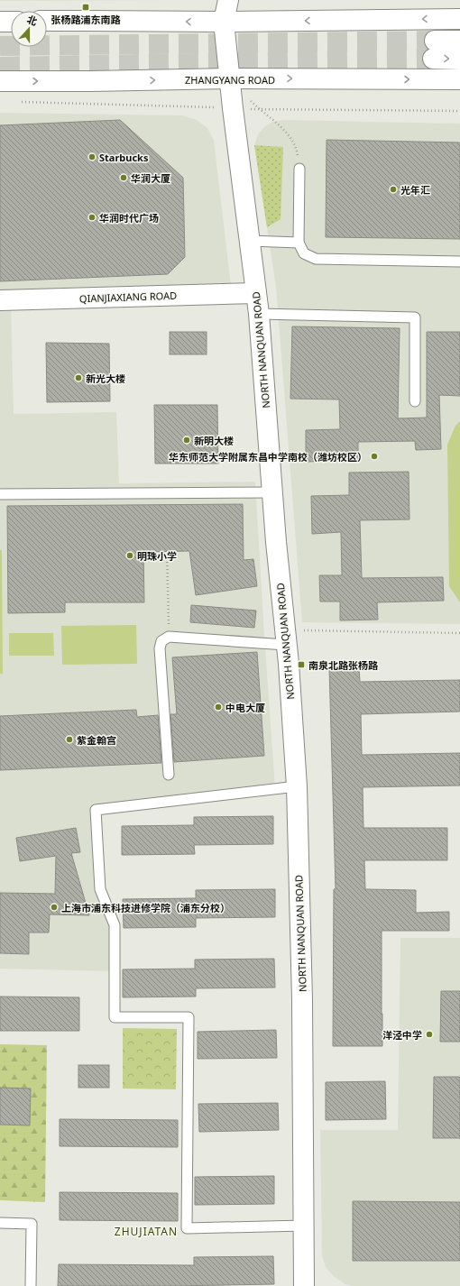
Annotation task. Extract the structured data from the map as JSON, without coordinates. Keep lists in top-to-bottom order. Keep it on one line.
{"streets":{"street":["ZHANGYANG ROAD","QIANJIAXIANG ROAD","NORTH NANQUAN ROAD"]},"crossings":[["ZHANGYANG ROAD","NORTH NANQUAN ROAD"],["QIANJIAXIANG ROAD","NORTH NANQUAN ROAD"]],"districts":["ZHUJIATAN"],"places":{"transit":["张杨路浦东南路","南泉北路张杨路"],"other":["Starbucks","华润大厦","光年汇","华润时代广场","新光大楼","新明大楼","华东师范大学附属东昌中学南校（潍坊校区）","明珠小学","中电大厦","紫金翰宫","上海市浦东科技进修学院（浦东分校）","洋泾中学"]},"north":"top"}
